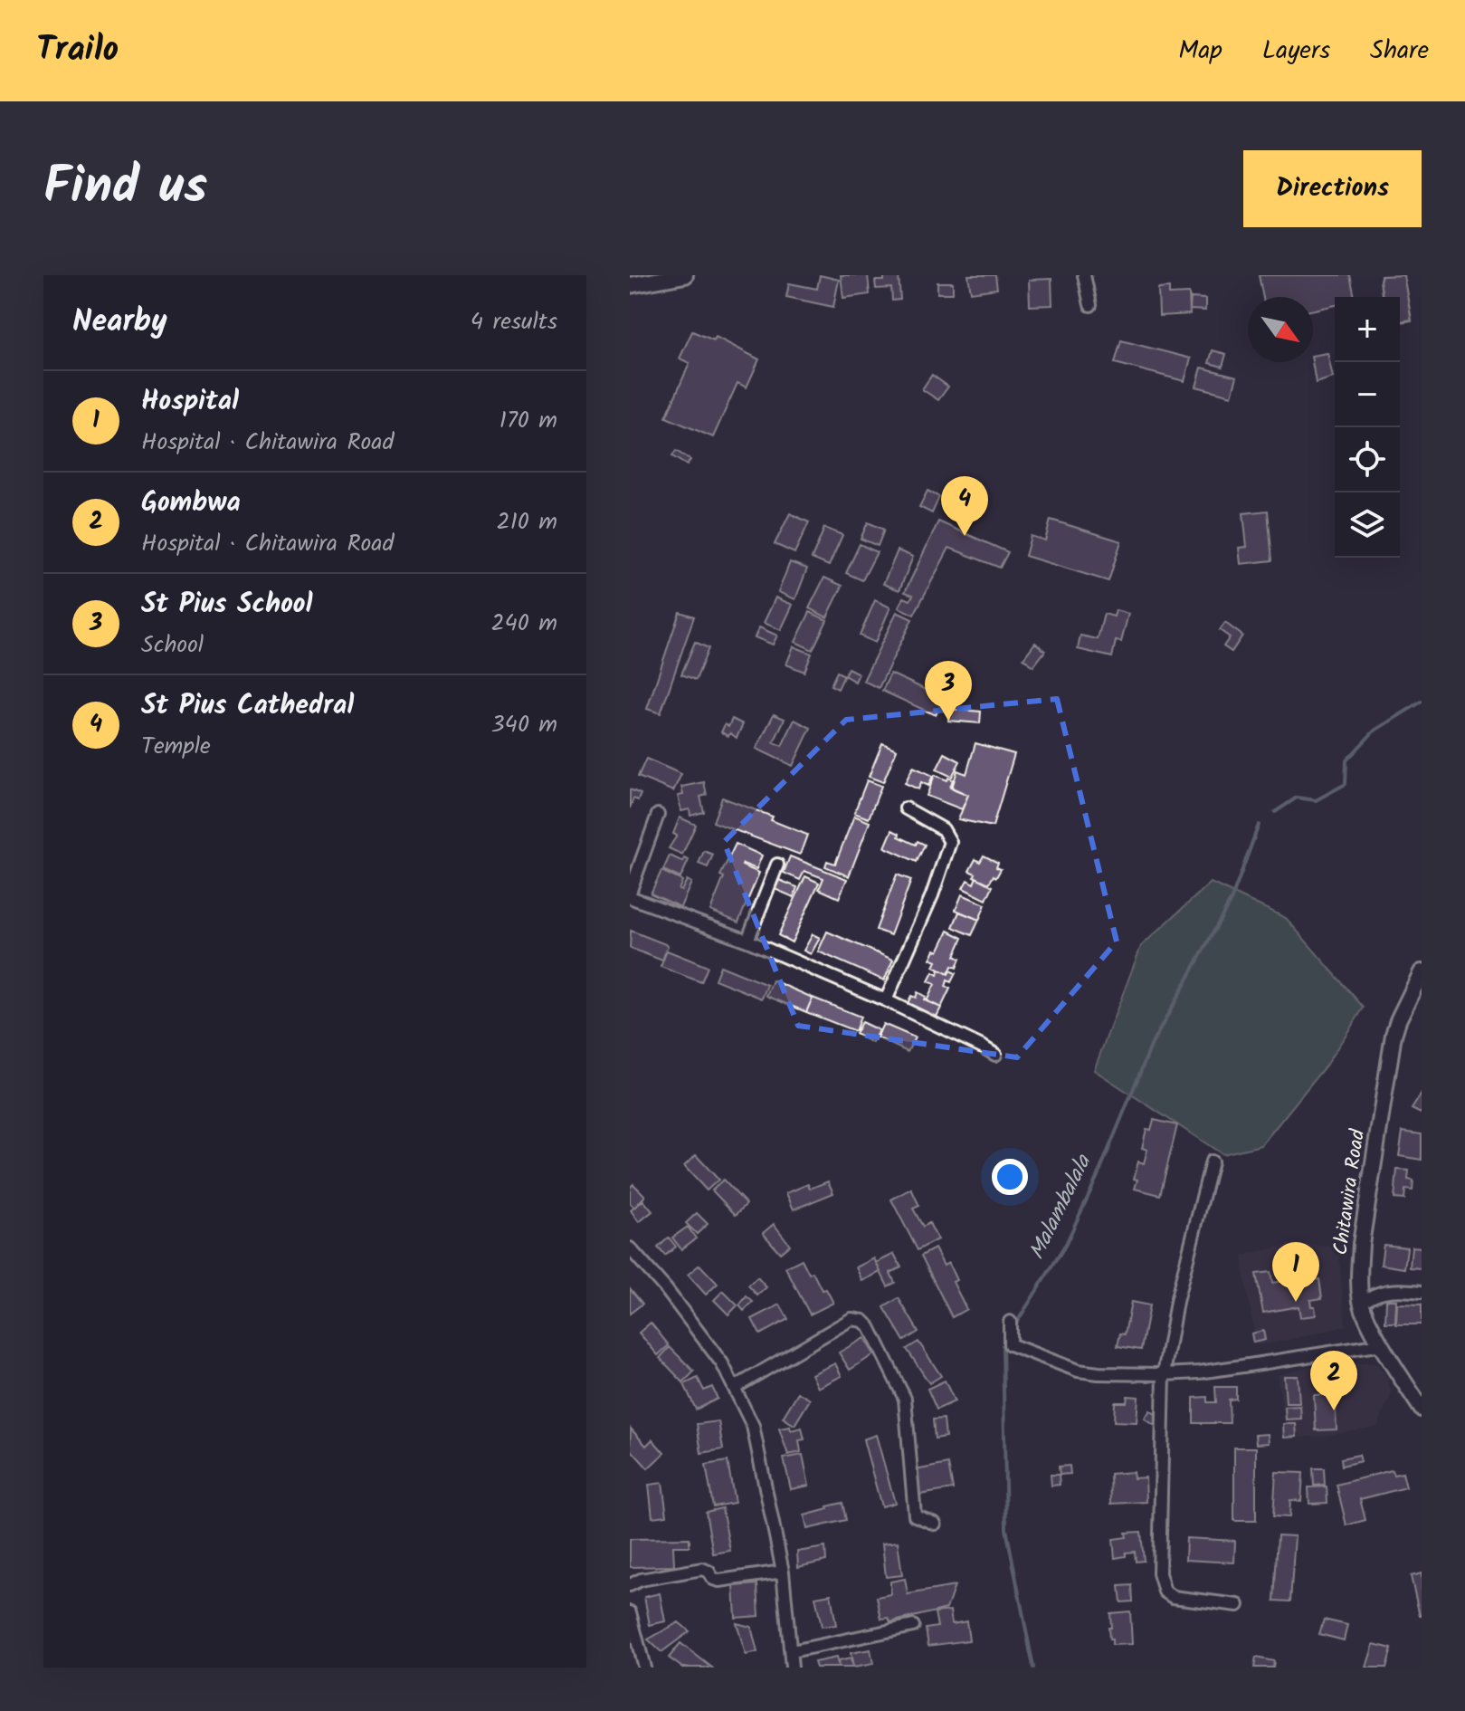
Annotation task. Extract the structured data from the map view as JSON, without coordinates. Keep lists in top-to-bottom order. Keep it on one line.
{"streets":{"street":["Chitawira Road"]},"water":["Malambalala"],"north":"bottom right","page":{"header":"Trailo","nav":["Map","Layers","Share"],"title":"Find us","buttons":"Directions","heading":["Nearby","4 results"],"map_buttons":["+","−"],"list":[{"mark":"1","name":"Hospital","note":"Hospital · Chitawira Road","value":"170 m"},{"mark":"2","name":"Gombwa","note":"Hospital · Chitawira Road","value":"210 m"},{"mark":"3","name":"St Pius School","note":"School","value":"240 m"},{"mark":"4","name":"St Pius Cathedral","note":"Temple","value":"340 m"}],"pins":["4","3","1","2"]}}
